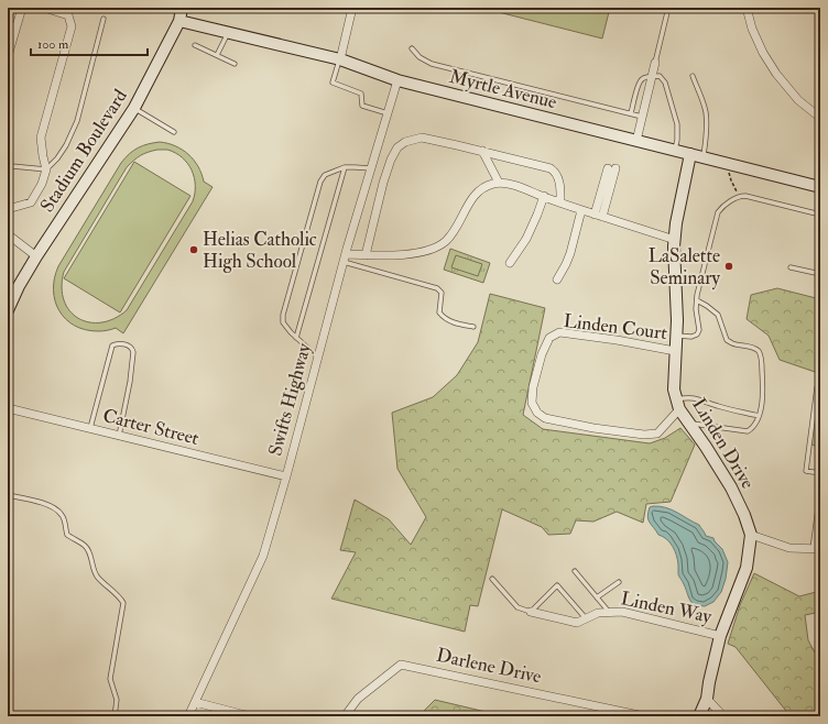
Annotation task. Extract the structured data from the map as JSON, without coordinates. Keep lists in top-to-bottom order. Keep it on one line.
{"streets":{"street":["Myrtle Avenue","Stadium Boulevard","Linden Court","Swifts Highway","Carter Street","Linden Drive","Linden Way","Darlene Drive"]},"crossings":[["Myrtle Avenue","Stadium Boulevard"],["Myrtle Avenue","Swifts Highway"],["Myrtle Avenue","Linden Drive"],["Linden Court","Linden Drive"],["Swifts Highway","Carter Street"],["Linden Drive","Linden Way"]],"places":["Helias Catholic High School","LaSalette Seminary"],"scale_bar":"100 m"}
